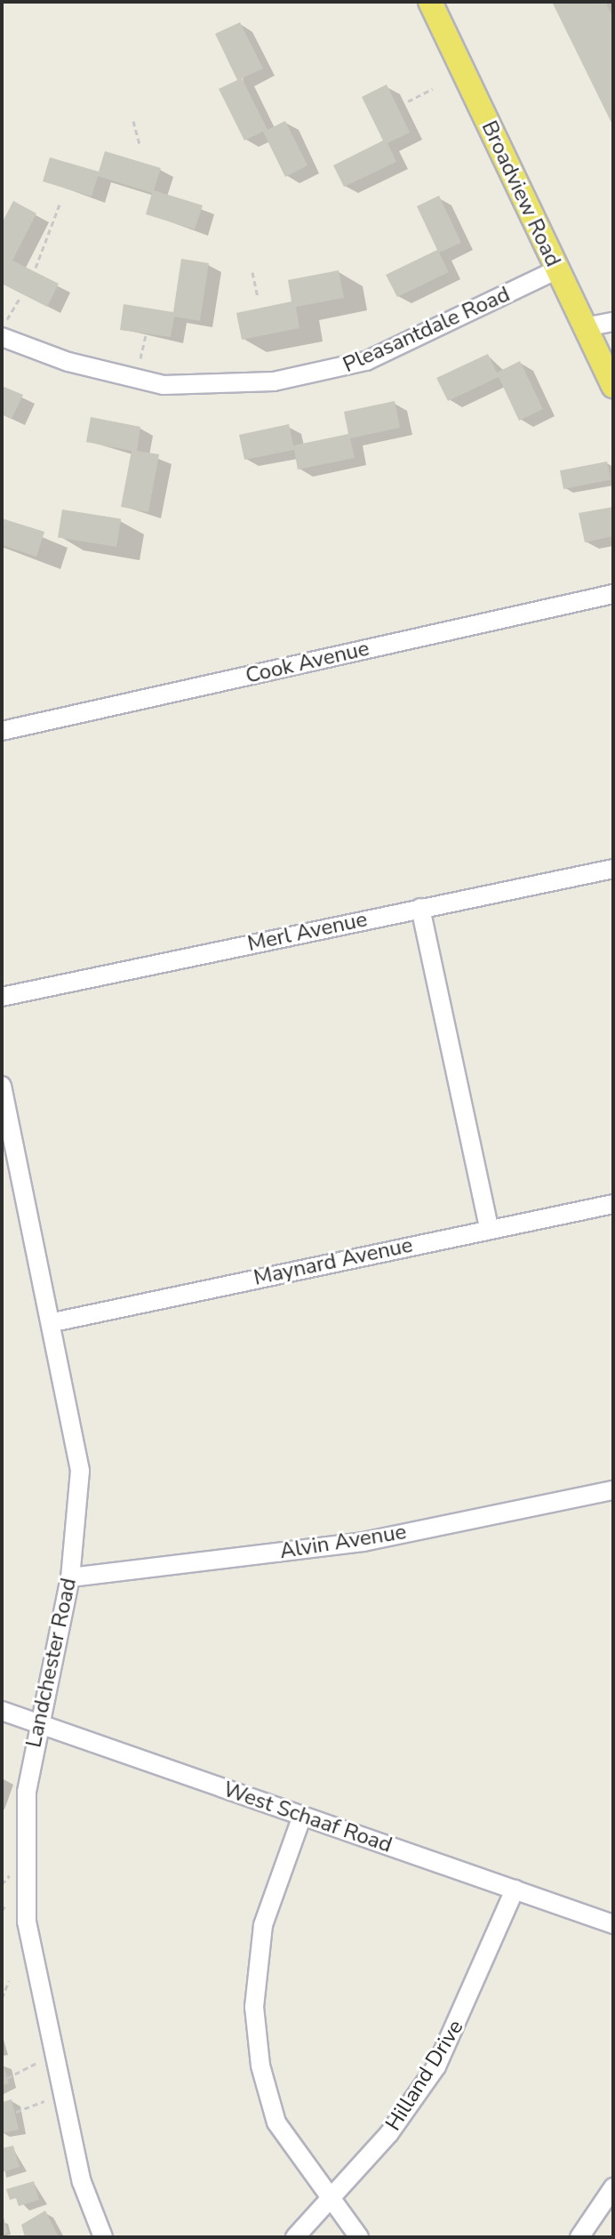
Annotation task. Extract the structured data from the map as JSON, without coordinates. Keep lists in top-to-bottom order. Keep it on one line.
{"streets":{"main road":["Broadview Road"],"street":["Pleasantdale Road","Cook Avenue","Merl Avenue","Maynard Avenue","Alvin Avenue","Landchester Road","West Schaaf Road","Hilland Drive"]},"crossings":[["Broadview Road","Pleasantdale Road"],["Maynard Avenue","Landchester Road"],["Alvin Avenue","Landchester Road"],["Landchester Road","West Schaaf Road"],["West Schaaf Road","Hilland Drive"]]}
